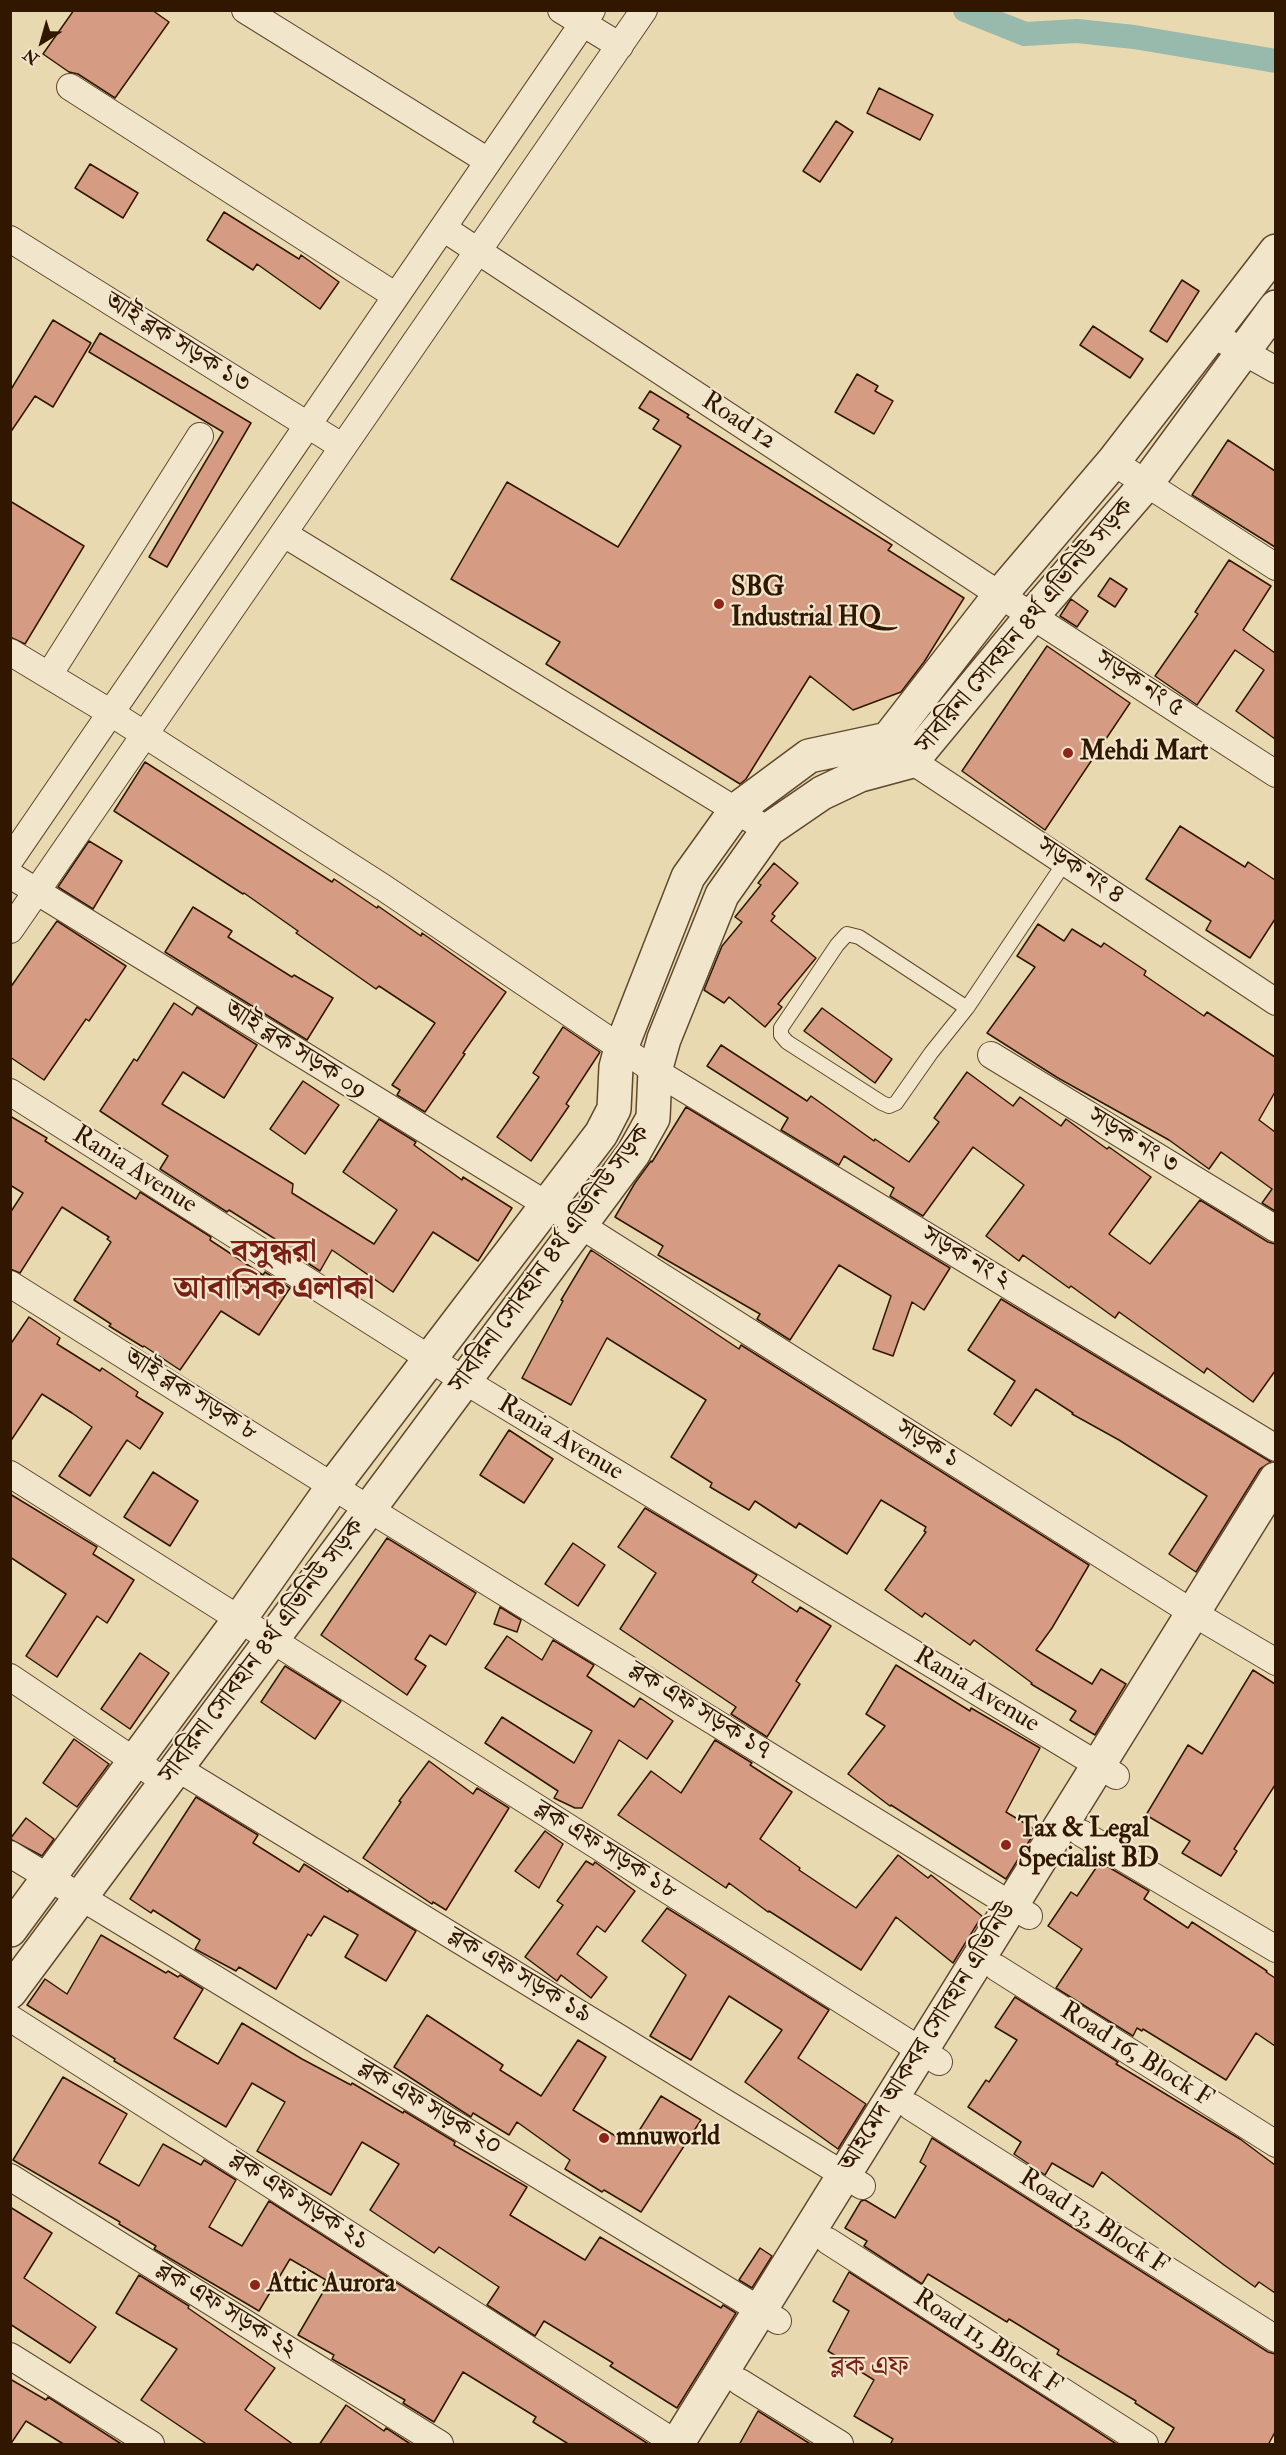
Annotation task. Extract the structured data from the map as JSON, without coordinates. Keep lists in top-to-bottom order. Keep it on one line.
{"streets":{"street":["আই ব্লক সড়ক ১৩","Road 12","সাবরিনা সোবহান ৪র্থ এভিনিউ সড়ক","সড়ক নং ৫","সড়ক নং ৪","আই ব্লক সড়ক 09","সড়ক নং ৩","Rania Avenue","সড়ক নং ২","আই ব্লক সড়ক ৮","সড়ক ১","ব্লক এফ সড়ক ১৭","ব্লক এফ সড়ক ১৮","ব্লক এফ সড়ক ১৯","আহমেদ আকবর সোবহান এভিনিউ","Road 16, Block F","ব্লক এফ সড়ক ২০","ব্লক এফ সড়ক ২১","Road 13, Block F","ব্লক এফ সড়ক ২২","Road 11, Block F"]},"crossings":[["Road 12","সাবরিনা সোবহান ৪র্থ এভিনিউ সড়ক"],["Road 12","সড়ক নং ৫"],["সাবরিনা সোবহান ৪র্থ এভিনিউ সড়ক","সড়ক নং ৫"],["সাবরিনা সোবহান ৪র্থ এভিনিউ সড়ক","সড়ক নং ৪"],["সাবরিনা সোবহান ৪র্থ এভিনিউ সড়ক","আই ব্লক সড়ক 09"],["সাবরিনা সোবহান ৪র্থ এভিনিউ সড়ক","Rania Avenue"],["সাবরিনা সোবহান ৪র্থ এভিনিউ সড়ক","সড়ক নং ২"],["সাবরিনা সোবহান ৪র্থ এভিনিউ সড়ক","আই ব্লক সড়ক ৮"],["সাবরিনা সোবহান ৪র্থ এভিনিউ সড়ক","সড়ক ১"],["সাবরিনা সোবহান ৪র্থ এভিনিউ সড়ক","ব্লক এফ সড়ক ১৭"],["সাবরিনা সোবহান ৪র্থ এভিনিউ সড়ক","ব্লক এফ সড়ক ১৮"],["সাবরিনা সোবহান ৪র্থ এভিনিউ সড়ক","ব্লক এফ সড়ক ১৯"],["সাবরিনা সোবহান ৪র্থ এভিনিউ সড়ক","ব্লক এফ সড়ক ২০"],["আই ব্লক সড়ক 09","সড়ক ১"],["Rania Avenue","আহমেদ আকবর সোবহান এভিনিউ"],["আই ব্লক সড়ক ৮","ব্লক এফ সড়ক ১৭"],["সড়ক ১","আহমেদ আকবর সোবহান এভিনিউ"],["ব্লক এফ সড়ক ১৭","আহমেদ আকবর সোবহান এভিনিউ"],["ব্লক এফ সড়ক ১৮","আহমেদ আকবর সোবহান এভিনিউ"],["ব্লক এফ সড়ক ১৯","আহমেদ আকবর সোবহান এভিনিউ"],["আহমেদ আকবর সোবহান এভিনিউ","Road 16, Block F"],["আহমেদ আকবর সোবহান এভিনিউ","ব্লক এফ সড়ক ২০"],["আহমেদ আকবর সোবহান এভিনিউ","ব্লক এফ সড়ক ২১"],["আহমেদ আকবর সোবহান এভিনিউ","Road 13, Block F"],["আহমেদ আকবর সোবহান এভিনিউ","Road 11, Block F"]],"districts":["বসুন্ধরা আবাসিক এলাকা","ব্লক এফ"],"places":["SBG Industrial HQ","Mehdi Mart","Tax & Legal Specialist BD","mnuworld","Attic Aurora"],"north":"bottom left"}
